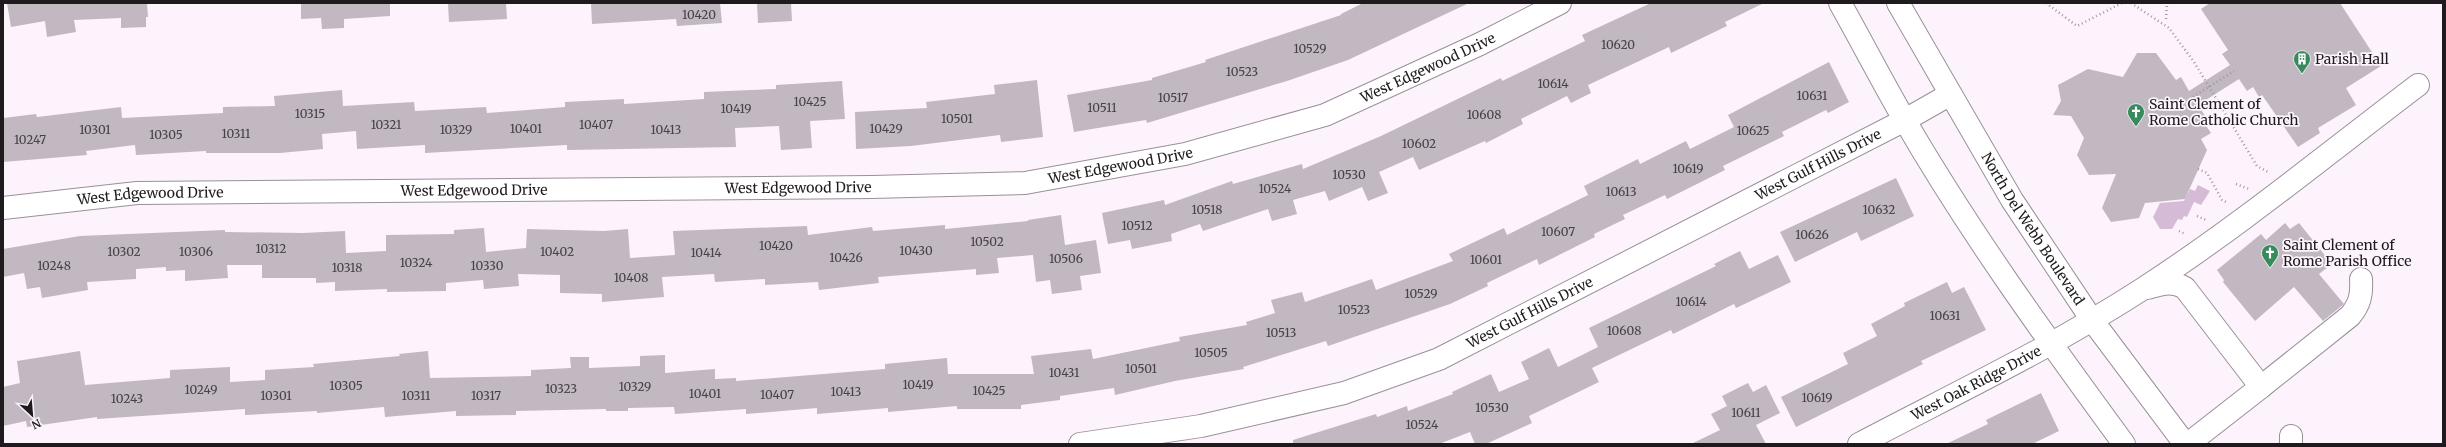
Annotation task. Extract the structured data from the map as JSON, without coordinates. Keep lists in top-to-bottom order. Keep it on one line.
{"streets":{"street":["West Edgewood Drive","West Gulf Hills Drive","North Del Webb Boulevard","West Oak Ridge Drive"]},"crossings":[["West Gulf Hills Drive","North Del Webb Boulevard"],["North Del Webb Boulevard","West Oak Ridge Drive"]],"places":{"building":["Parish Hall"],"church":["Saint Clement of Rome Catholic Church","Saint Clement of Rome Parish Office"]},"house_numbers":["10420","10620","10529","10523","10614","10631","10517","10425","10511","10419","10315","10608","10501","10321","10407","10401","10429","10301","10329","10413","10625","10311","10305","10247","10602","10619","10530","10524","10613","10518","10632","10512","10607","10626","10502","10420","10312","10430","10302","10306","10402","10414","10426","10506","10601","10324","10248","10330","10318","10408","10529","10614","10523","10631","10608","10513","10505","10501","10431","10419","10305","10329","10323","10249","10425","10413","10401","10407","10301","10311","10317","10619","10243","10530","10611","10524"],"north":"bottom right"}
